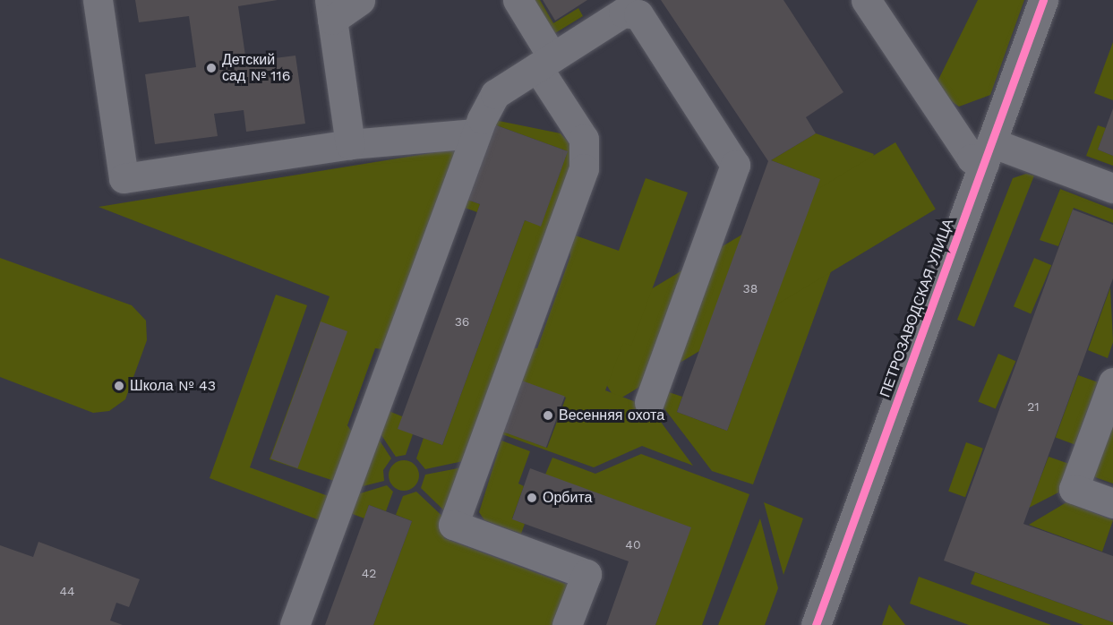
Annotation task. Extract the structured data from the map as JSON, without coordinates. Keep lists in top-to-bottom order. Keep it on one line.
{"streets":{"street":["ПЕТРОЗАВОДСКАЯ УЛИЦА"]},"places":["Детский сад № 116","Школа № 43","Весенняя охота","Орбита"],"house_numbers":["38","36","21","40","42","44"]}
